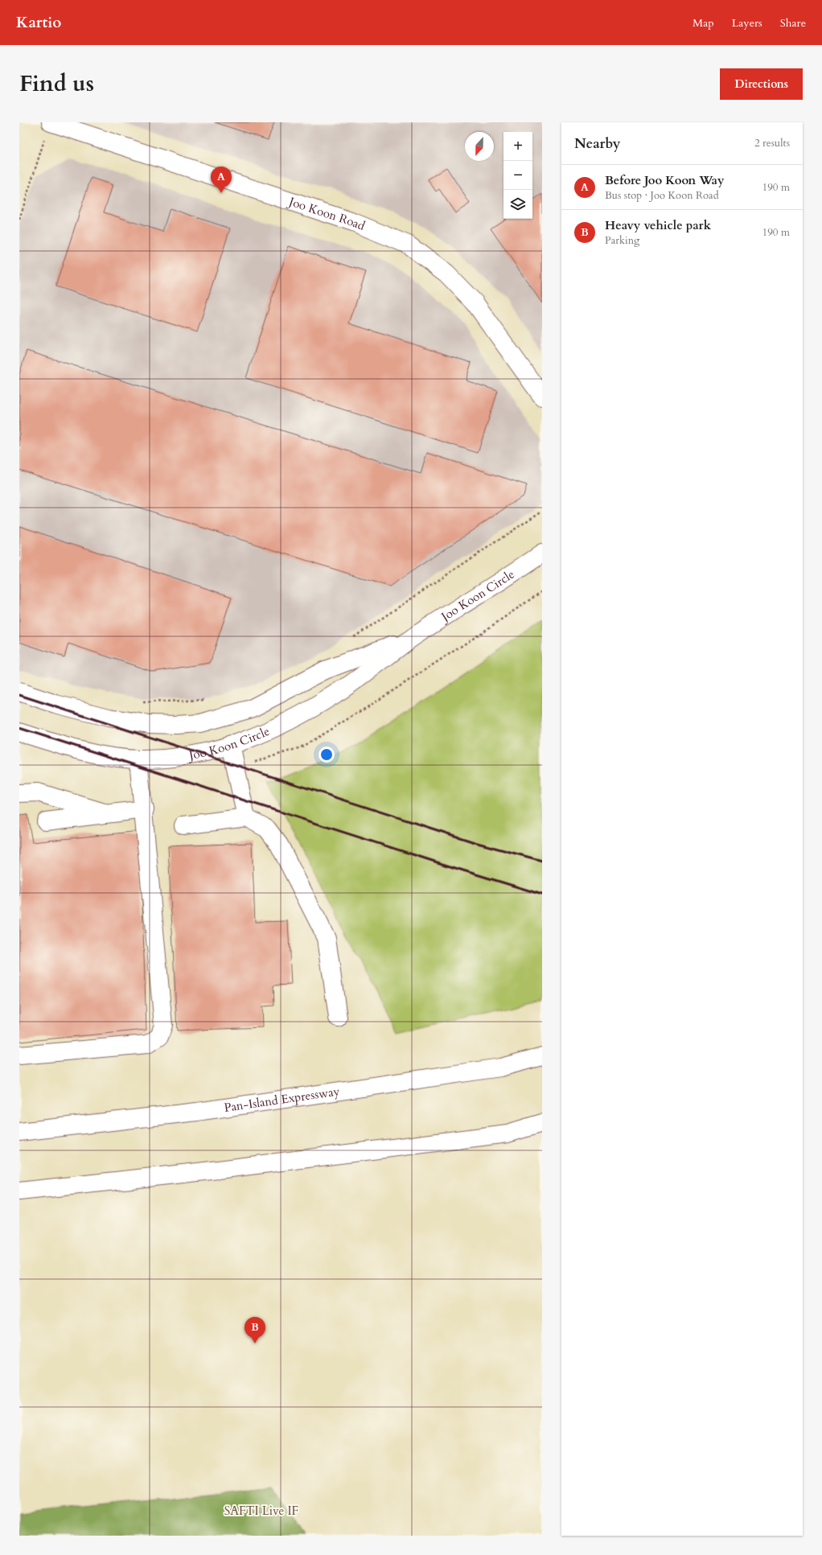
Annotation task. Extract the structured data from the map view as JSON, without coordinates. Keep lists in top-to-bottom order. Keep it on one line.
{"streets":{"main road":["Joo Koon Road","Joo Koon Circle","Pan-Island Expressway"]},"parks":["SAFTI Live IF"],"north":"bottom","page":{"header":"Kartio","nav":["Map","Layers","Share"],"title":"Find us","buttons":"Directions","heading":["Nearby","2 results"],"map_buttons":["+","−"],"list":[{"mark":"A","name":"Before Joo Koon Way","note":"Bus stop · Joo Koon Road","value":"190 m"},{"mark":"B","name":"Heavy vehicle park","note":"Parking","value":"190 m"}],"pins":["A","B"]}}
